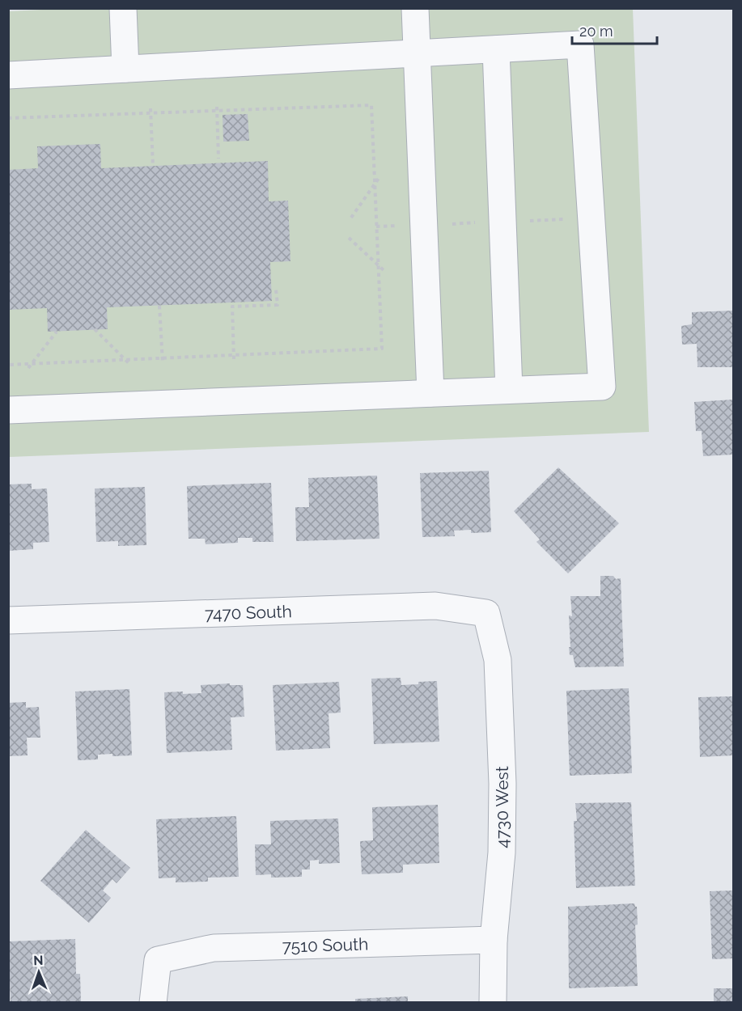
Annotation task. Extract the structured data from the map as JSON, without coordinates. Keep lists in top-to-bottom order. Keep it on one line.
{"streets":{"street":["7470 South","4730 West","7510 South"]},"crossings":[["7470 South","4730 West"],["4730 West","7510 South"]],"scale_bar":"20 m","north":"top"}
